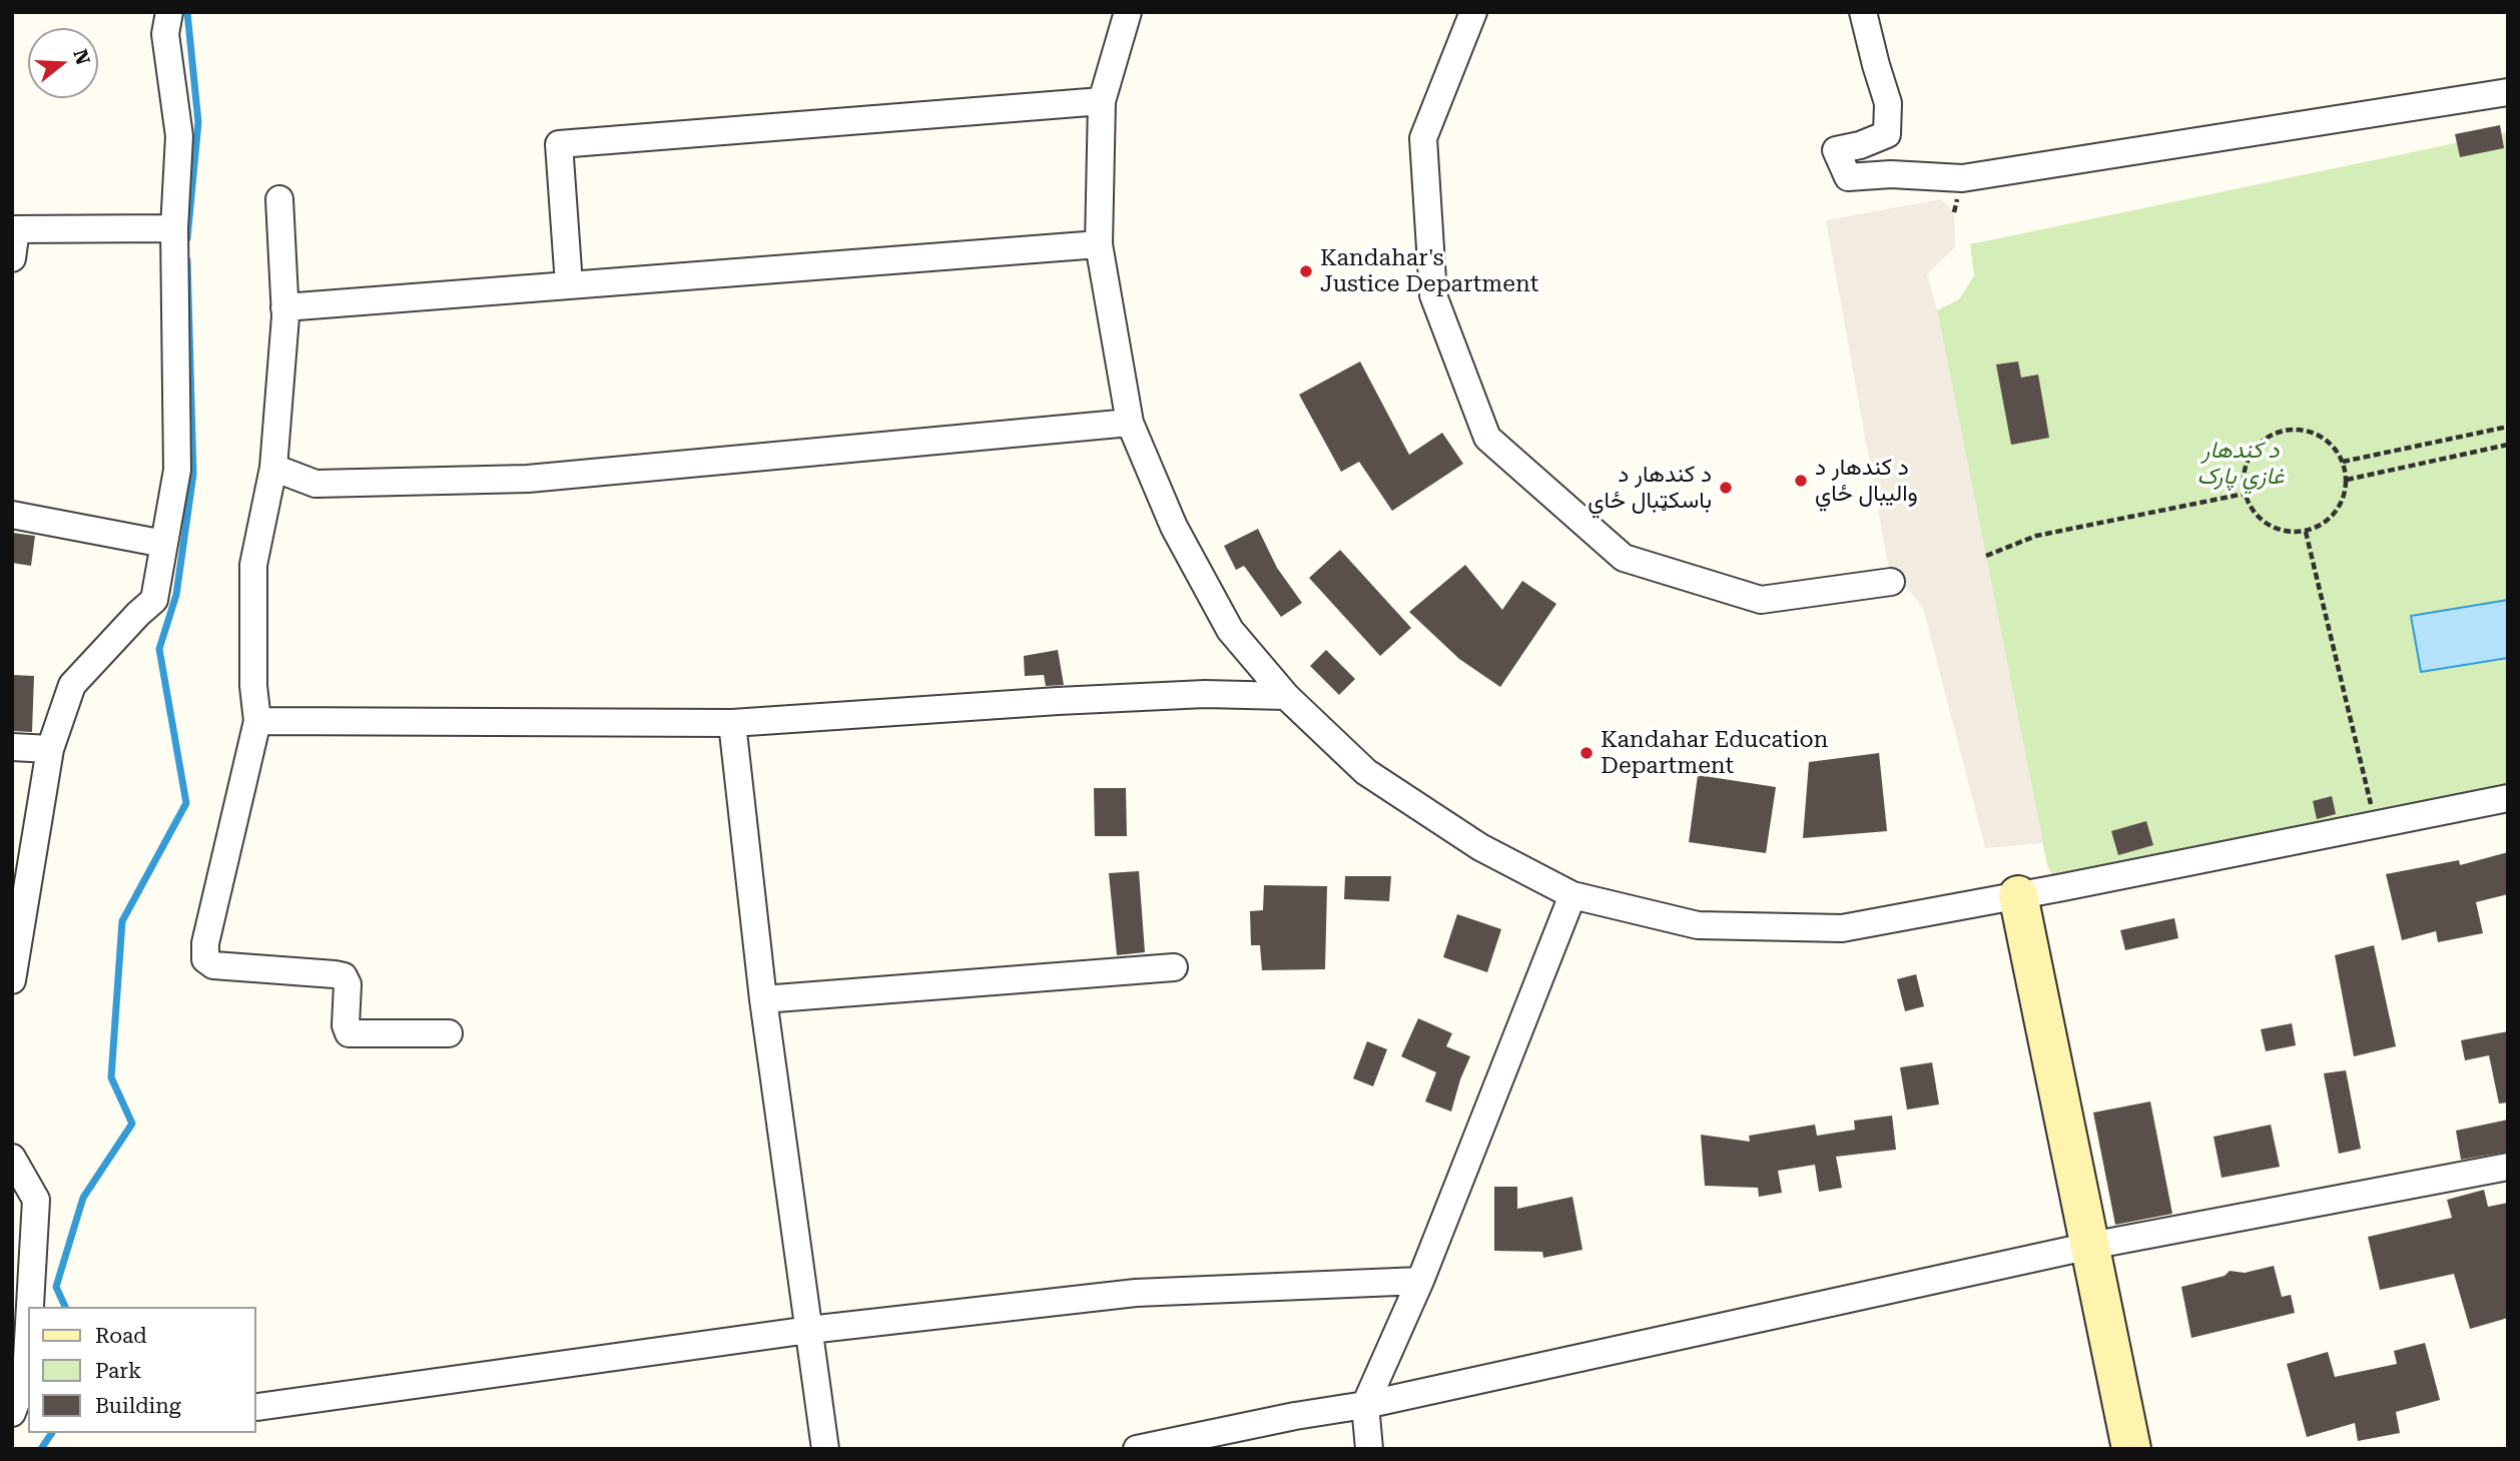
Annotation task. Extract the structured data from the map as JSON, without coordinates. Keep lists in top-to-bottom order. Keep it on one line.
{"parks":["د کندهار غازي پارک"],"places":["Kandahar's Justice Department","د کندهار د واليبال ځاي","د کندهار د باسکټبال ځاي","Kandahar Education Department"],"legend":["Road","Park","Building"],"north":"right"}
